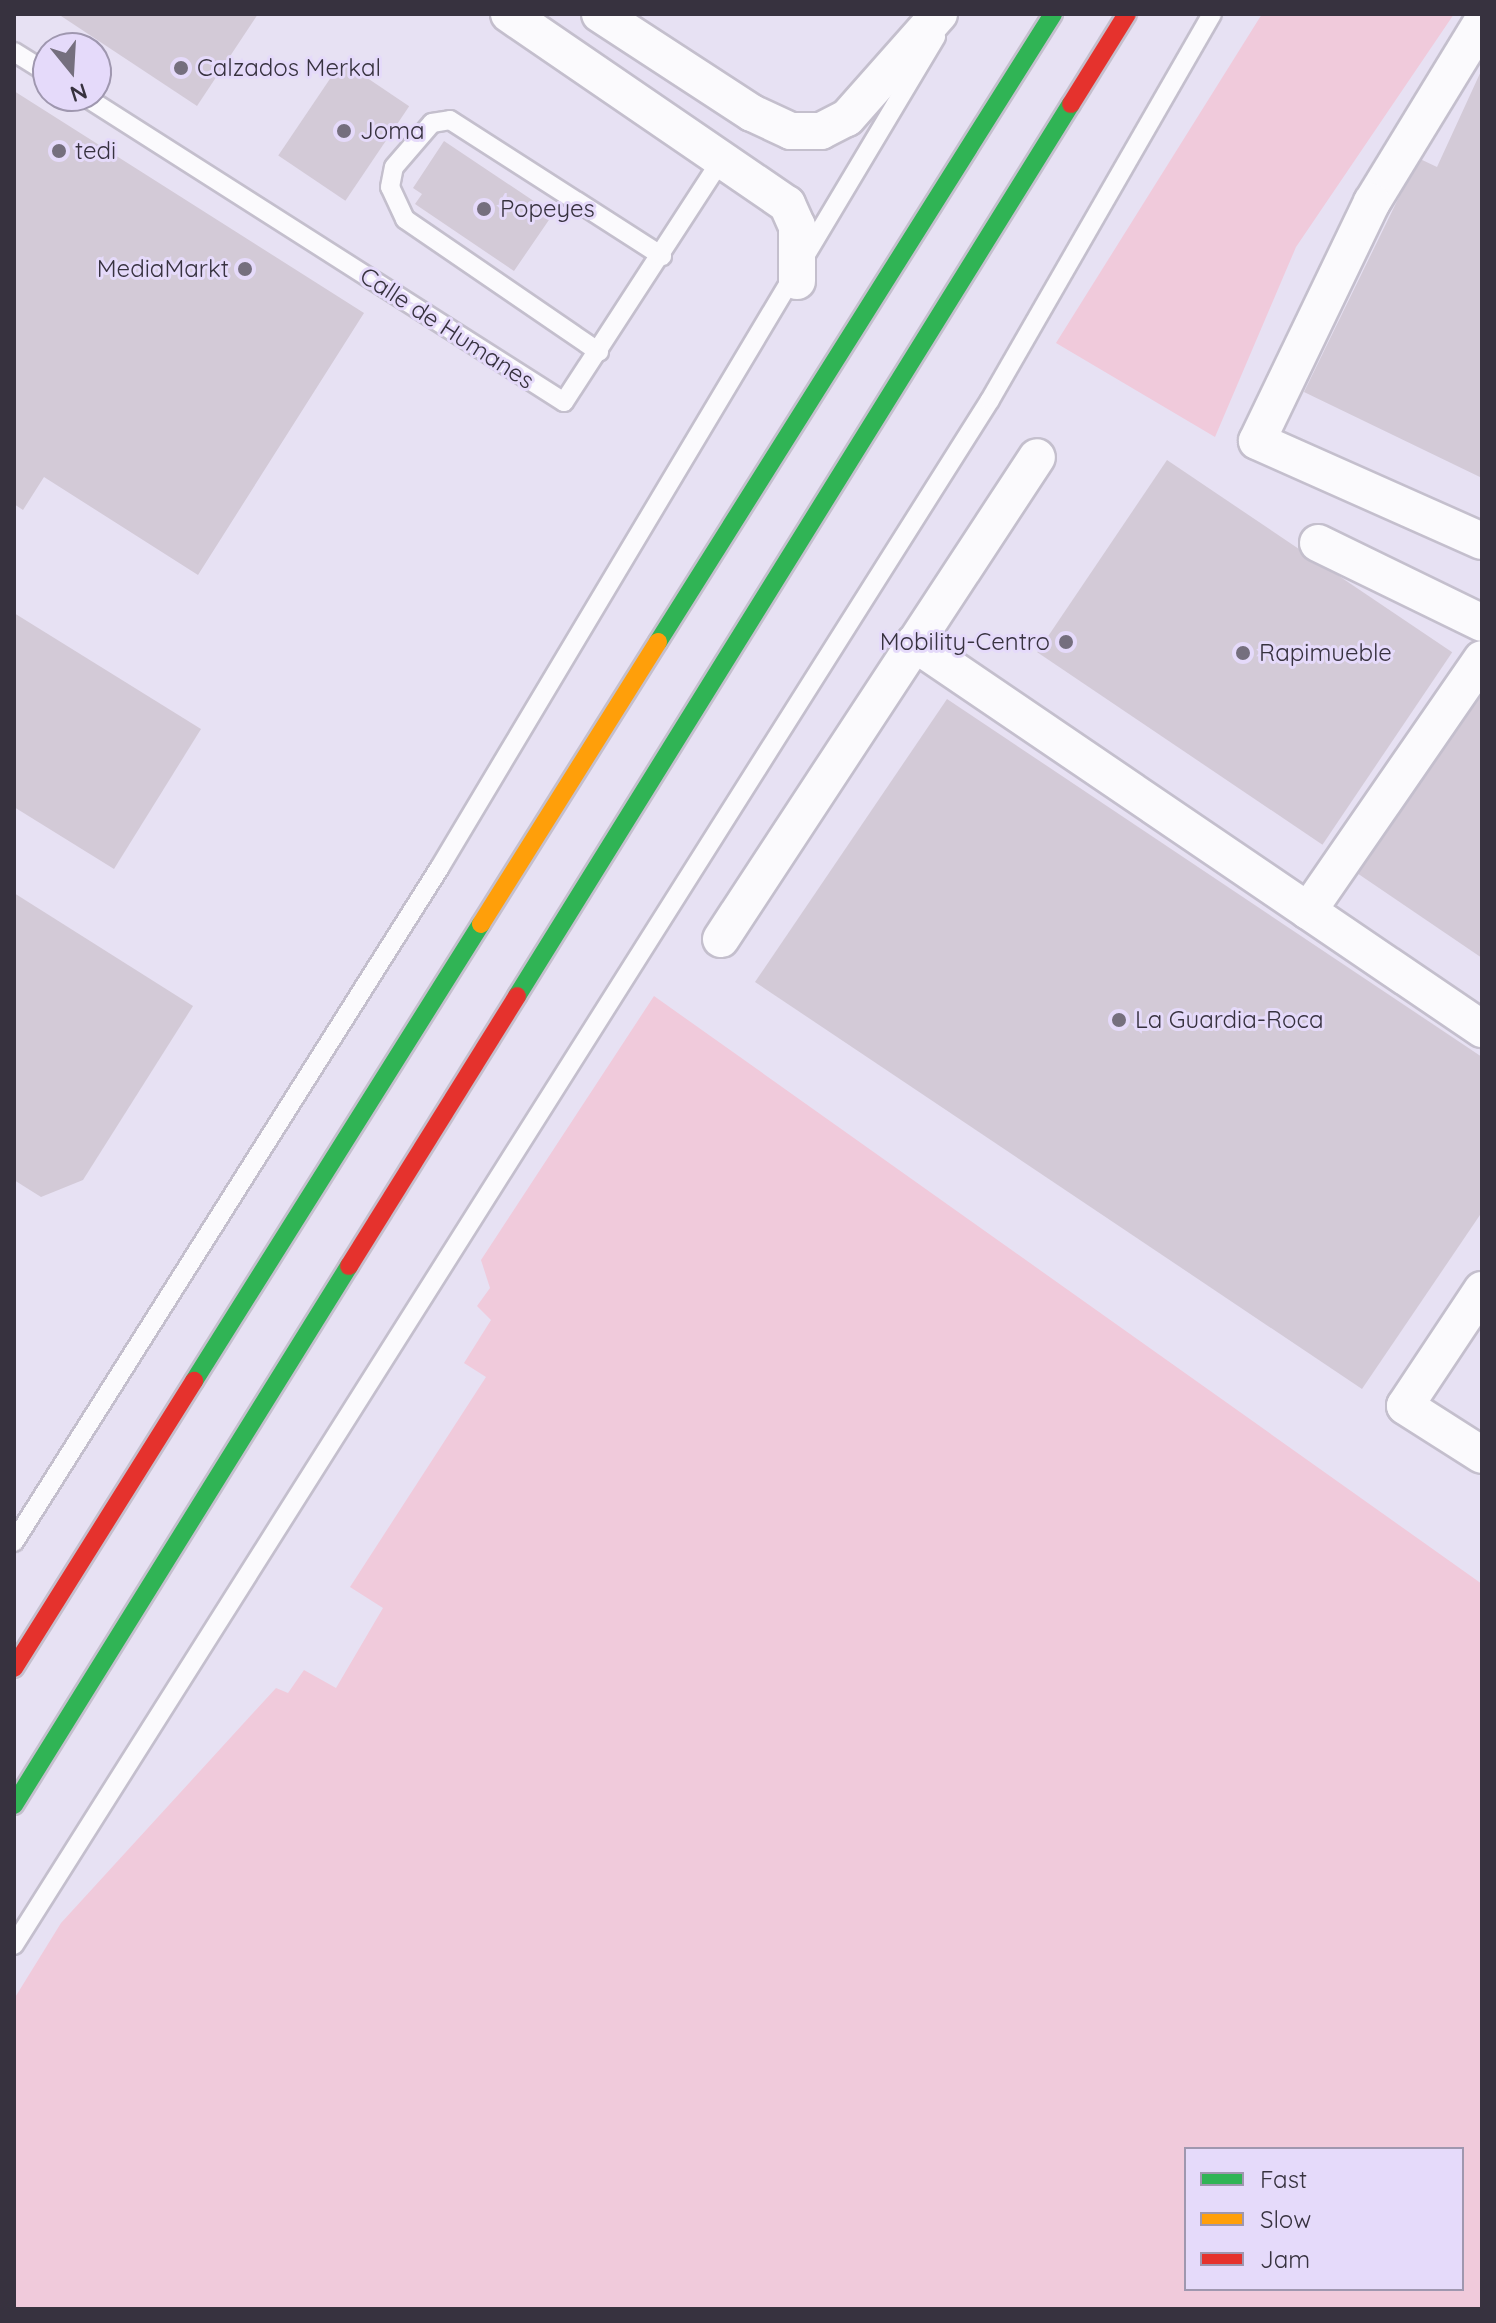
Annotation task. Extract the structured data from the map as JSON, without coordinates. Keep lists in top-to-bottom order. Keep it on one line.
{"streets":{"lane":["Calle de Humanes"]},"places":["Calzados Merkal","Joma","tedi","Popeyes","MediaMarkt","Mobility-Centro","Rapimueble","La Guardia-Roca"],"legend":["Fast","Slow","Jam"],"north":"bottom"}
